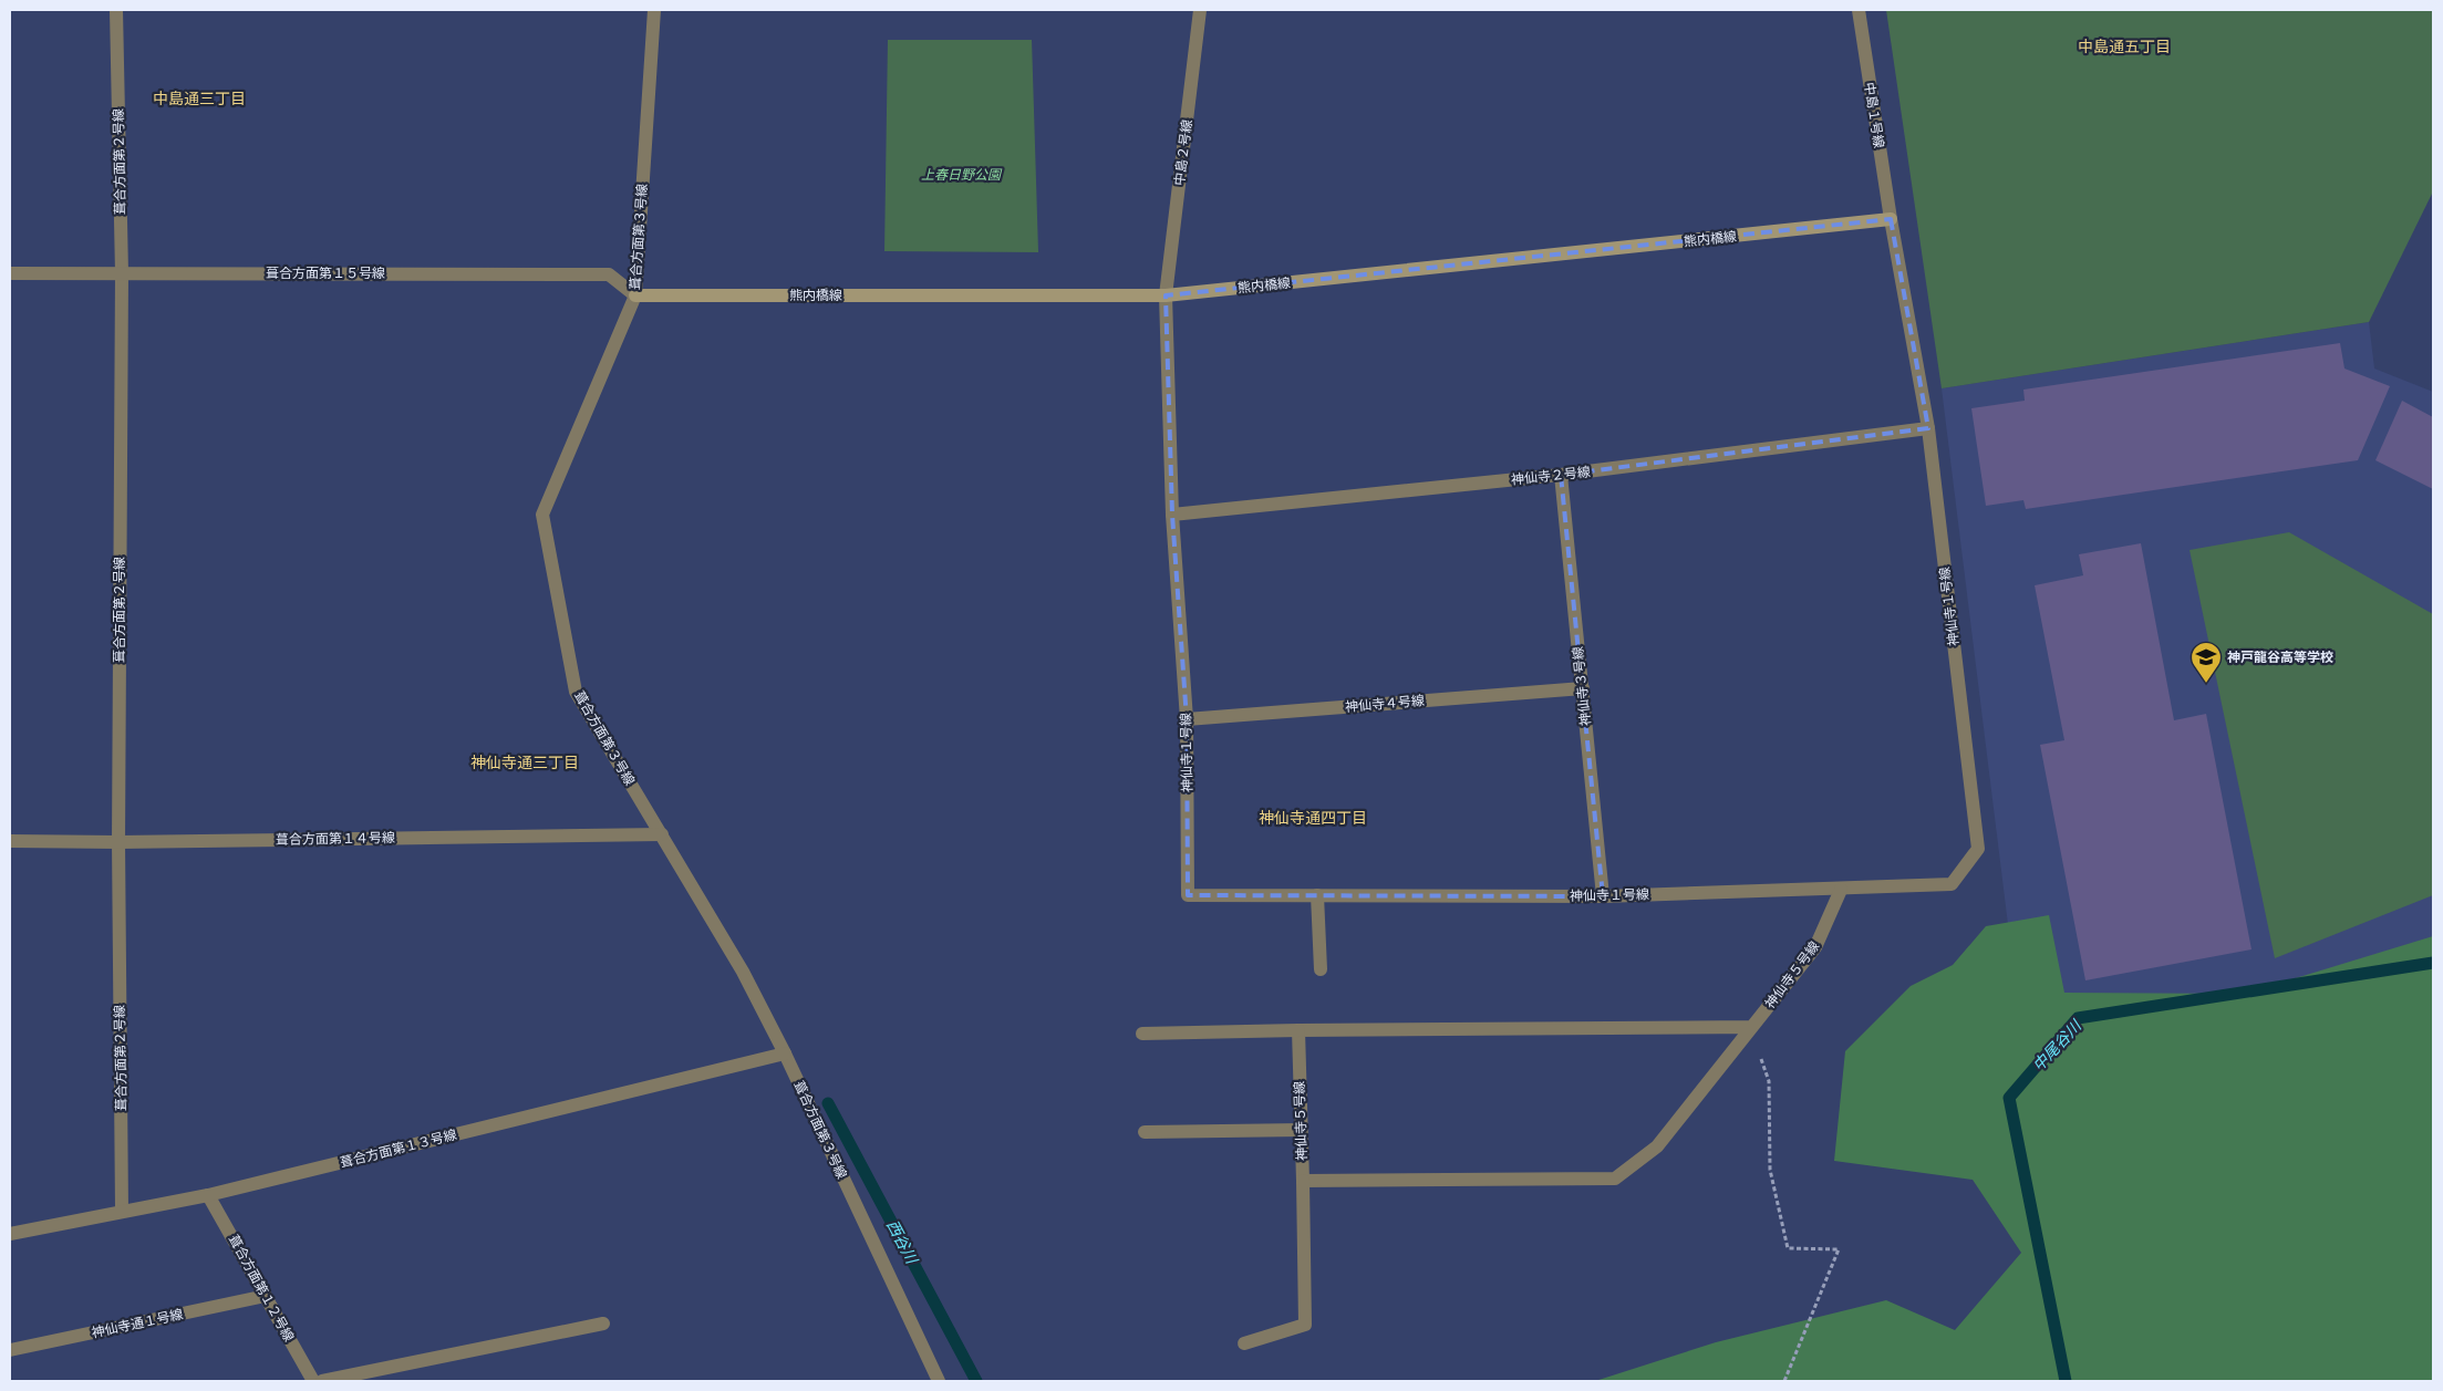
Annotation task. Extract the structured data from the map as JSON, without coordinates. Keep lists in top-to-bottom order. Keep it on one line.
{"streets":{"street":["中島１号線","中島２号線","葺合方面第２号線","葺合方面第３号線","熊内橋線","葺合方面第１５号線","神仙寺２号線","神仙寺１号線","神仙寺３号線","神仙寺４号線","葺合方面第１４号線","神仙寺５号線","葺合方面第１３号線","葺合方面第１２号線","神仙寺通１号線"]},"crossings":[["中島１号線","熊内橋線"],["中島１号線","神仙寺１号線"],["中島２号線","熊内橋線"],["中島２号線","神仙寺１号線"],["葺合方面第２号線","葺合方面第１５号線"],["葺合方面第２号線","葺合方面第１４号線"],["葺合方面第２号線","葺合方面第１３号線"],["葺合方面第３号線","熊内橋線"],["葺合方面第３号線","葺合方面第１５号線"],["葺合方面第３号線","葺合方面第１４号線"],["葺合方面第３号線","葺合方面第１３号線"],["熊内橋線","葺合方面第１５号線"],["熊内橋線","神仙寺１号線"],["神仙寺２号線","神仙寺１号線"],["神仙寺２号線","神仙寺３号線"],["神仙寺１号線","神仙寺３号線"],["神仙寺１号線","神仙寺４号線"],["神仙寺１号線","神仙寺５号線"],["神仙寺３号線","神仙寺４号線"],["葺合方面第１３号線","葺合方面第１２号線"],["葺合方面第１２号線","神仙寺通１号線"]],"districts":["中島通五丁目","中島通三丁目","神仙寺通三丁目","神仙寺通四丁目"],"water":["中尾谷川","西谷川"],"parks":["上春日野公園"],"places":{"school or university":["神戸龍谷高等学校"]}}
